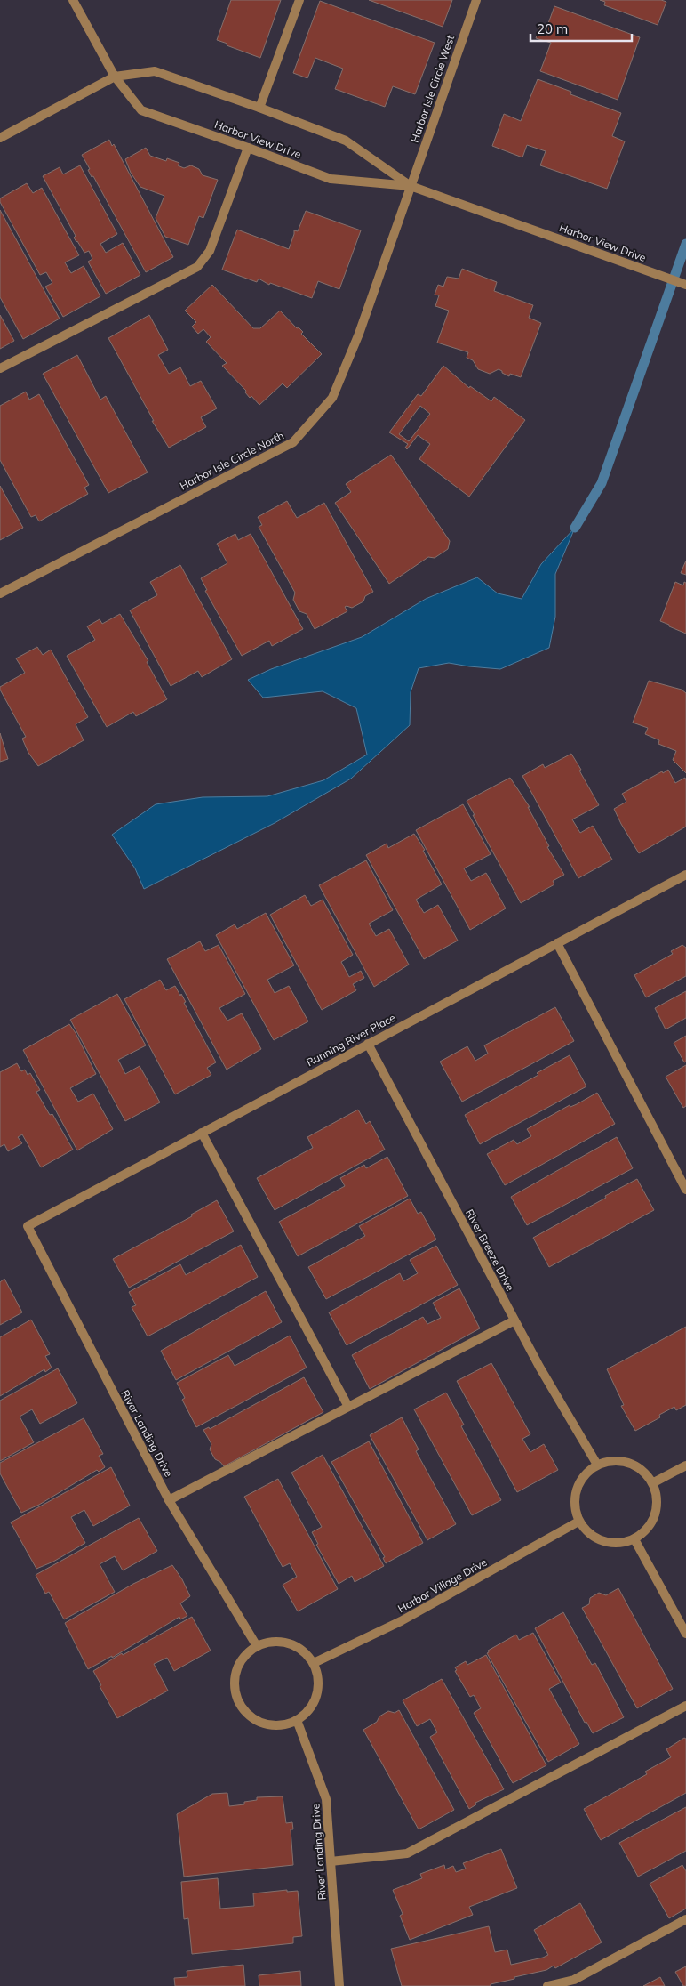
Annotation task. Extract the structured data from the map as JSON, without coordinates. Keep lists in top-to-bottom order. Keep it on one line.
{"streets":{"street":["Harbor Isle Circle West","Harbor View Drive","Harbor Isle Circle North","Running River Place","River Breeze Drive","River Landing Drive","Harbor Village Drive"]},"crossings":[["Harbor Isle Circle West","Harbor View Drive"],["Harbor Isle Circle West","Harbor Isle Circle North"],["Harbor View Drive","Harbor Isle Circle North"],["Running River Place","River Breeze Drive"],["Running River Place","River Landing Drive"],["River Breeze Drive","Harbor Village Drive"],["River Landing Drive","Harbor Village Drive"]],"scale_bar":"20 m"}
